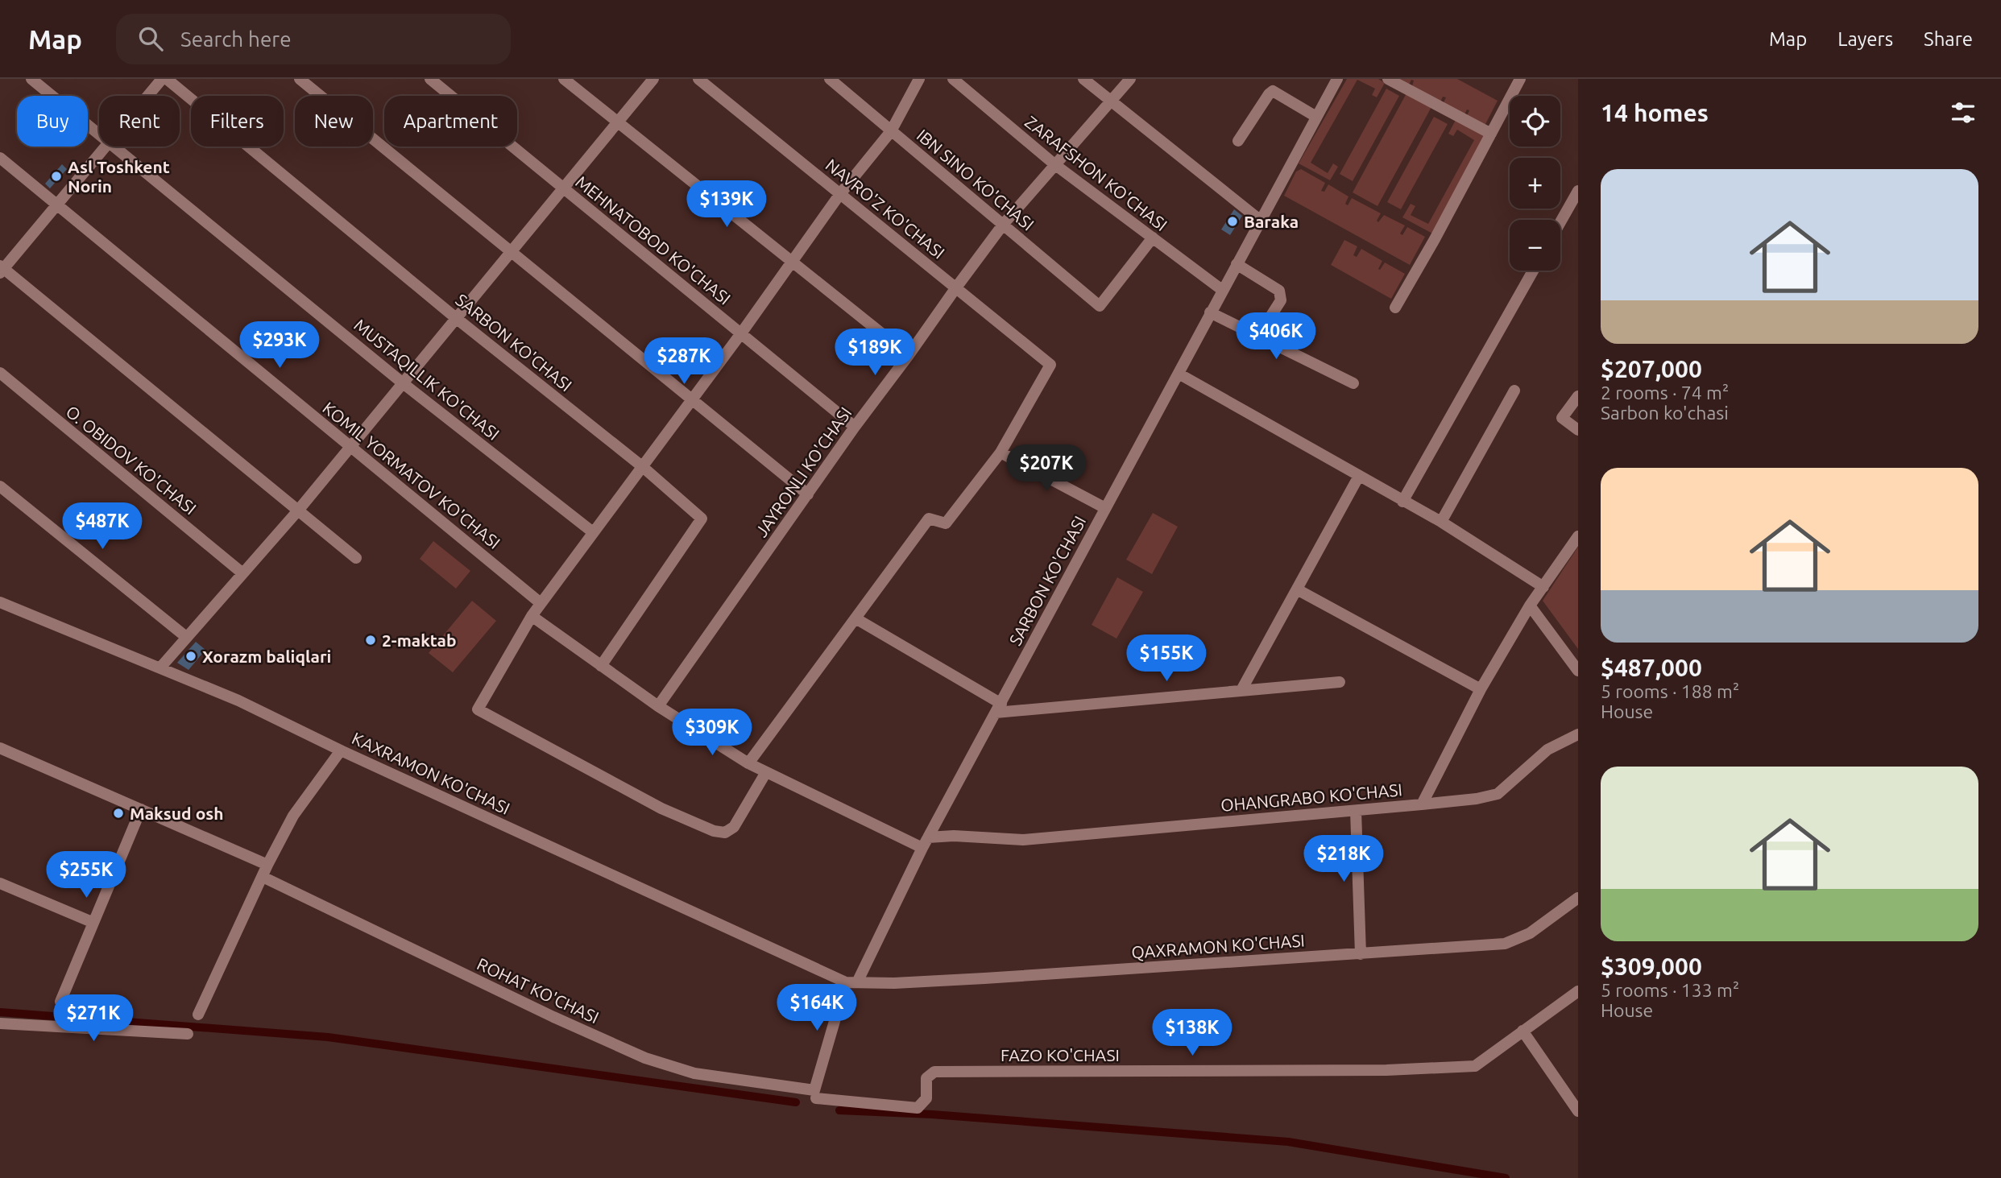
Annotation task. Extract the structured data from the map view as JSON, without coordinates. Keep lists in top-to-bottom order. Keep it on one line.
{"streets":{"street":["ZARAFSHON KO'CHASI","IBN SINO KO'CHASI","NAVRO'Z KO'CHASI","MEHNATOBOD KO'CHASI","SARBON KO'CHASI","MUSTAQILLIK KO'CHASI","O. OBIDOV KO'CHASI","JAYRONLI KO'CHASI","KOMIL YORMATOV KO'CHASI","KAXRAMON KO'CHASI","OHANGRABO KO'CHASI","QAXRAMON KO'CHASI","ROHAT KO'CHASI","FAZO KO'CHASI"]},"crossings":[["ZARAFSHON KO'CHASI","IBN SINO KO'CHASI"],["ZARAFSHON KO'CHASI","SARBON KO'CHASI"],["ZARAFSHON KO'CHASI","JAYRONLI KO'CHASI"],["IBN SINO KO'CHASI","JAYRONLI KO'CHASI"],["NAVRO'Z KO'CHASI","JAYRONLI KO'CHASI"],["MEHNATOBOD KO'CHASI","JAYRONLI KO'CHASI"],["SARBON KO'CHASI","KAXRAMON KO'CHASI"],["SARBON KO'CHASI","OHANGRABO KO'CHASI"],["SARBON KO'CHASI","QAXRAMON KO'CHASI"],["SARBON KO'CHASI","ROHAT KO'CHASI"],["SARBON KO'CHASI","FAZO KO'CHASI"],["KAXRAMON KO'CHASI","QAXRAMON KO'CHASI"],["ROHAT KO'CHASI","FAZO KO'CHASI"]],"places":["Asl Toshkent Norin","Baraka","2-maktab","Xorazm baliqlari","Maksud osh"],"page":{"header":"Map","search":"Search here","nav":["Map","Layers","Share"],"heading":"14 homes","map_buttons":["+","−"],"chip":["Buy","Rent","Filters","New","Apartment"],"list":[{"name":"$207,000","note":"2 rooms · 74 m² · Sarbon ko'chasi"},{"name":"$487,000","note":"5 rooms · 188 m² · House"},{"name":"$309,000","note":"5 rooms · 133 m² · House"}],"price":["$139K","$406K","$293K","$189K","$287K","$207K","$487K","$155K","$309K","$218K","$255K","$164K","$271K","$138K"]}}
